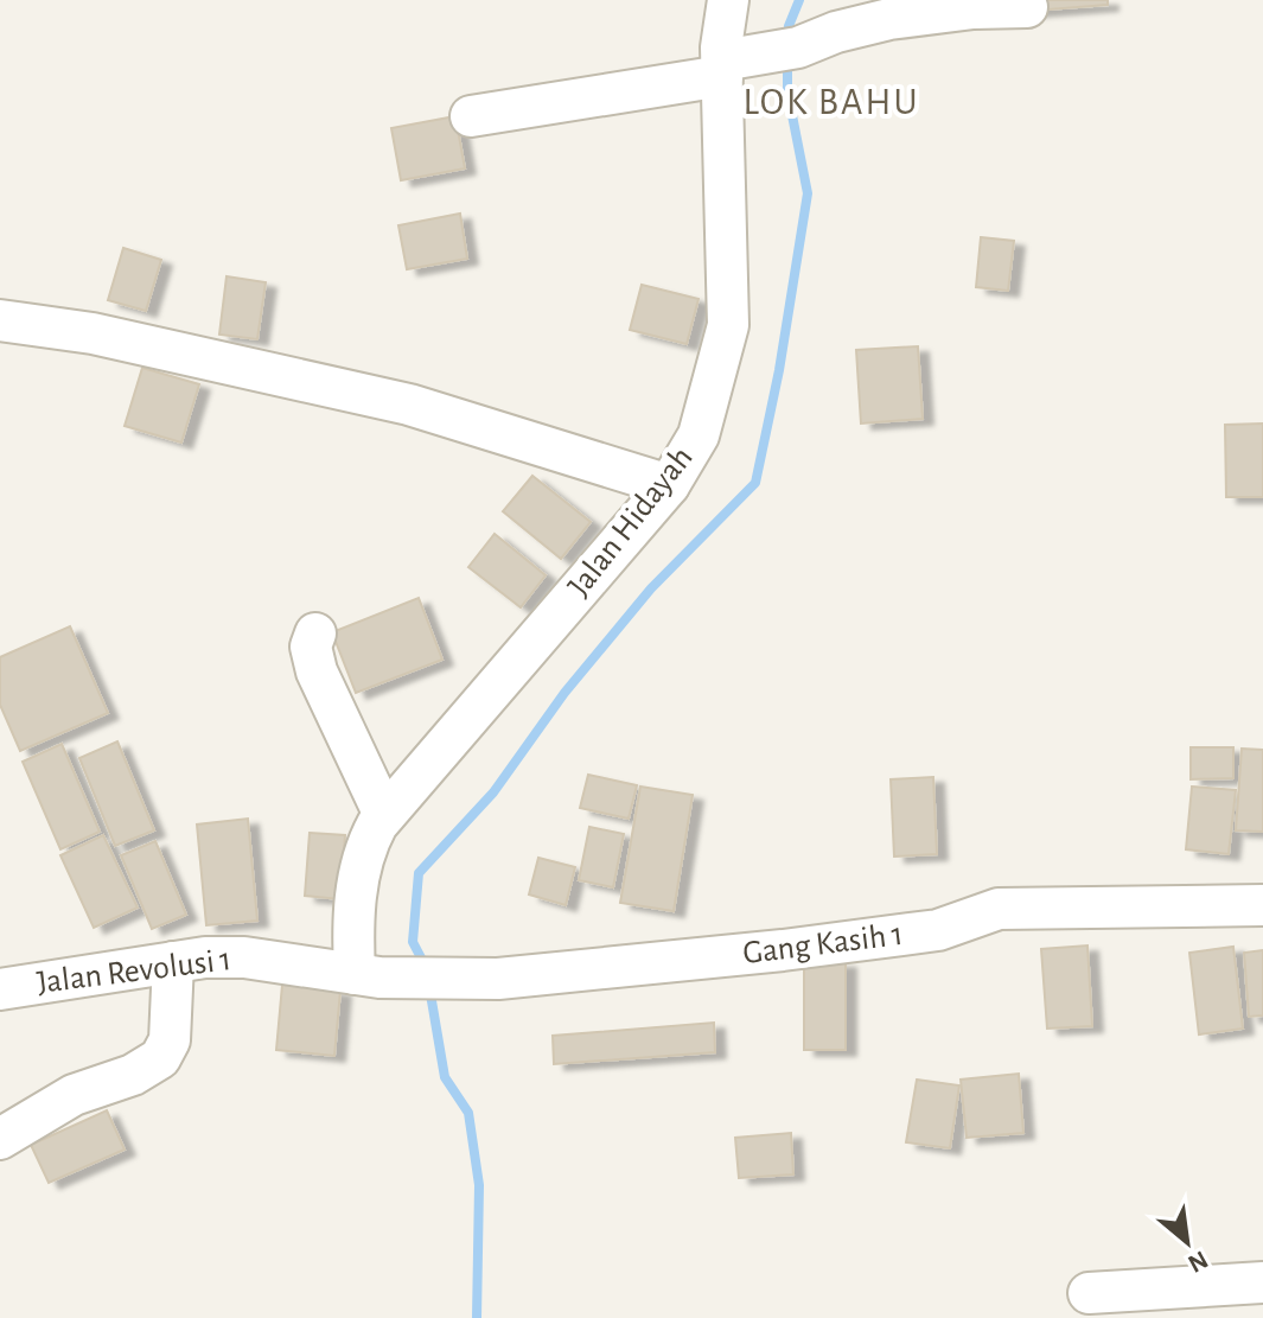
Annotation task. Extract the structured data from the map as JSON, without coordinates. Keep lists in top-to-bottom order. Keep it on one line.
{"streets":{"street":["Jalan Hidayah","Gang Kasih 1","Jalan Revolusi 1"]},"crossings":[["Jalan Hidayah","Gang Kasih 1"],["Jalan Hidayah","Jalan Revolusi 1"],["Gang Kasih 1","Jalan Revolusi 1"]],"districts":["LOK BAHU"],"north":"bottom right"}
